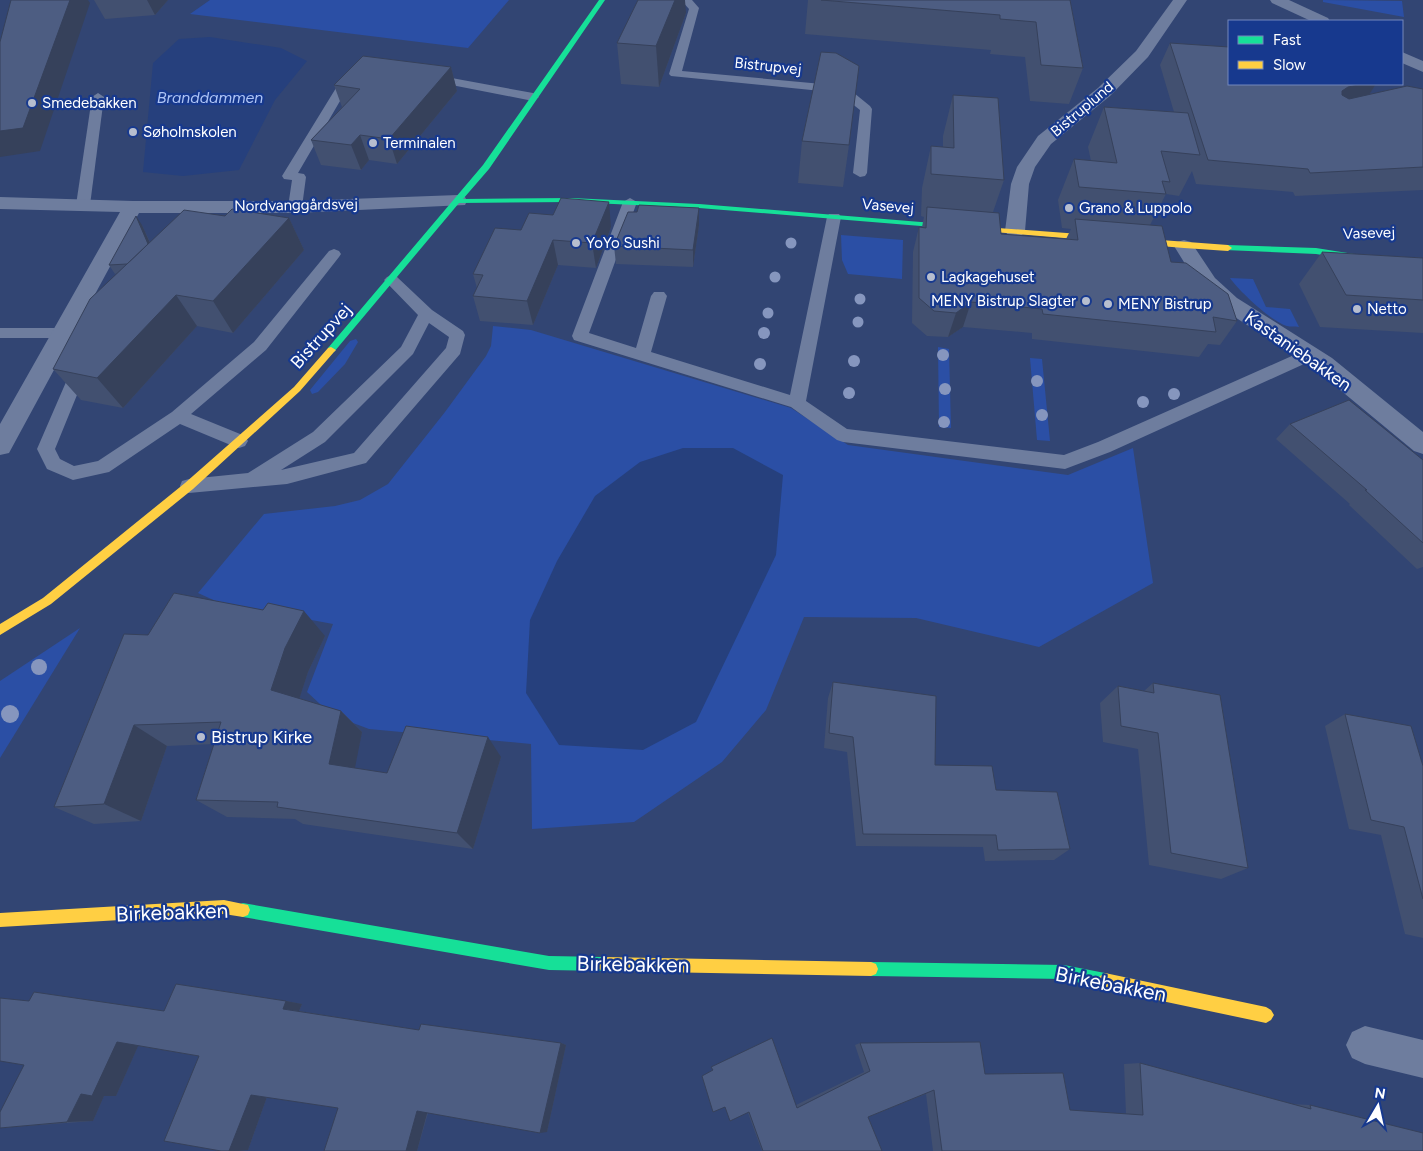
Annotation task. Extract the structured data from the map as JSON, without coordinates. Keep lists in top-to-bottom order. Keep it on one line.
{"streets":{"street":["Bistrupvej","Bistruplund","Nordvanggårdsvej","Vasevej","Kastaniebakken","Birkebakken"]},"crossings":[["Bistrupvej","Nordvanggårdsvej"],["Bistrupvej","Vasevej"],["Bistruplund","Vasevej"],["Nordvanggårdsvej","Vasevej"],["Vasevej","Kastaniebakken"]],"water":["Branddammen"],"places":["Smedebakken","Søholmskolen","Terminalen","Grano & Luppolo","YoYo Sushi","Lagkagehuset","MENY Bistrup Slagter","MENY Bistrup","Netto","Bistrup Kirke"],"legend":["Fast","Slow"],"north":"top"}
